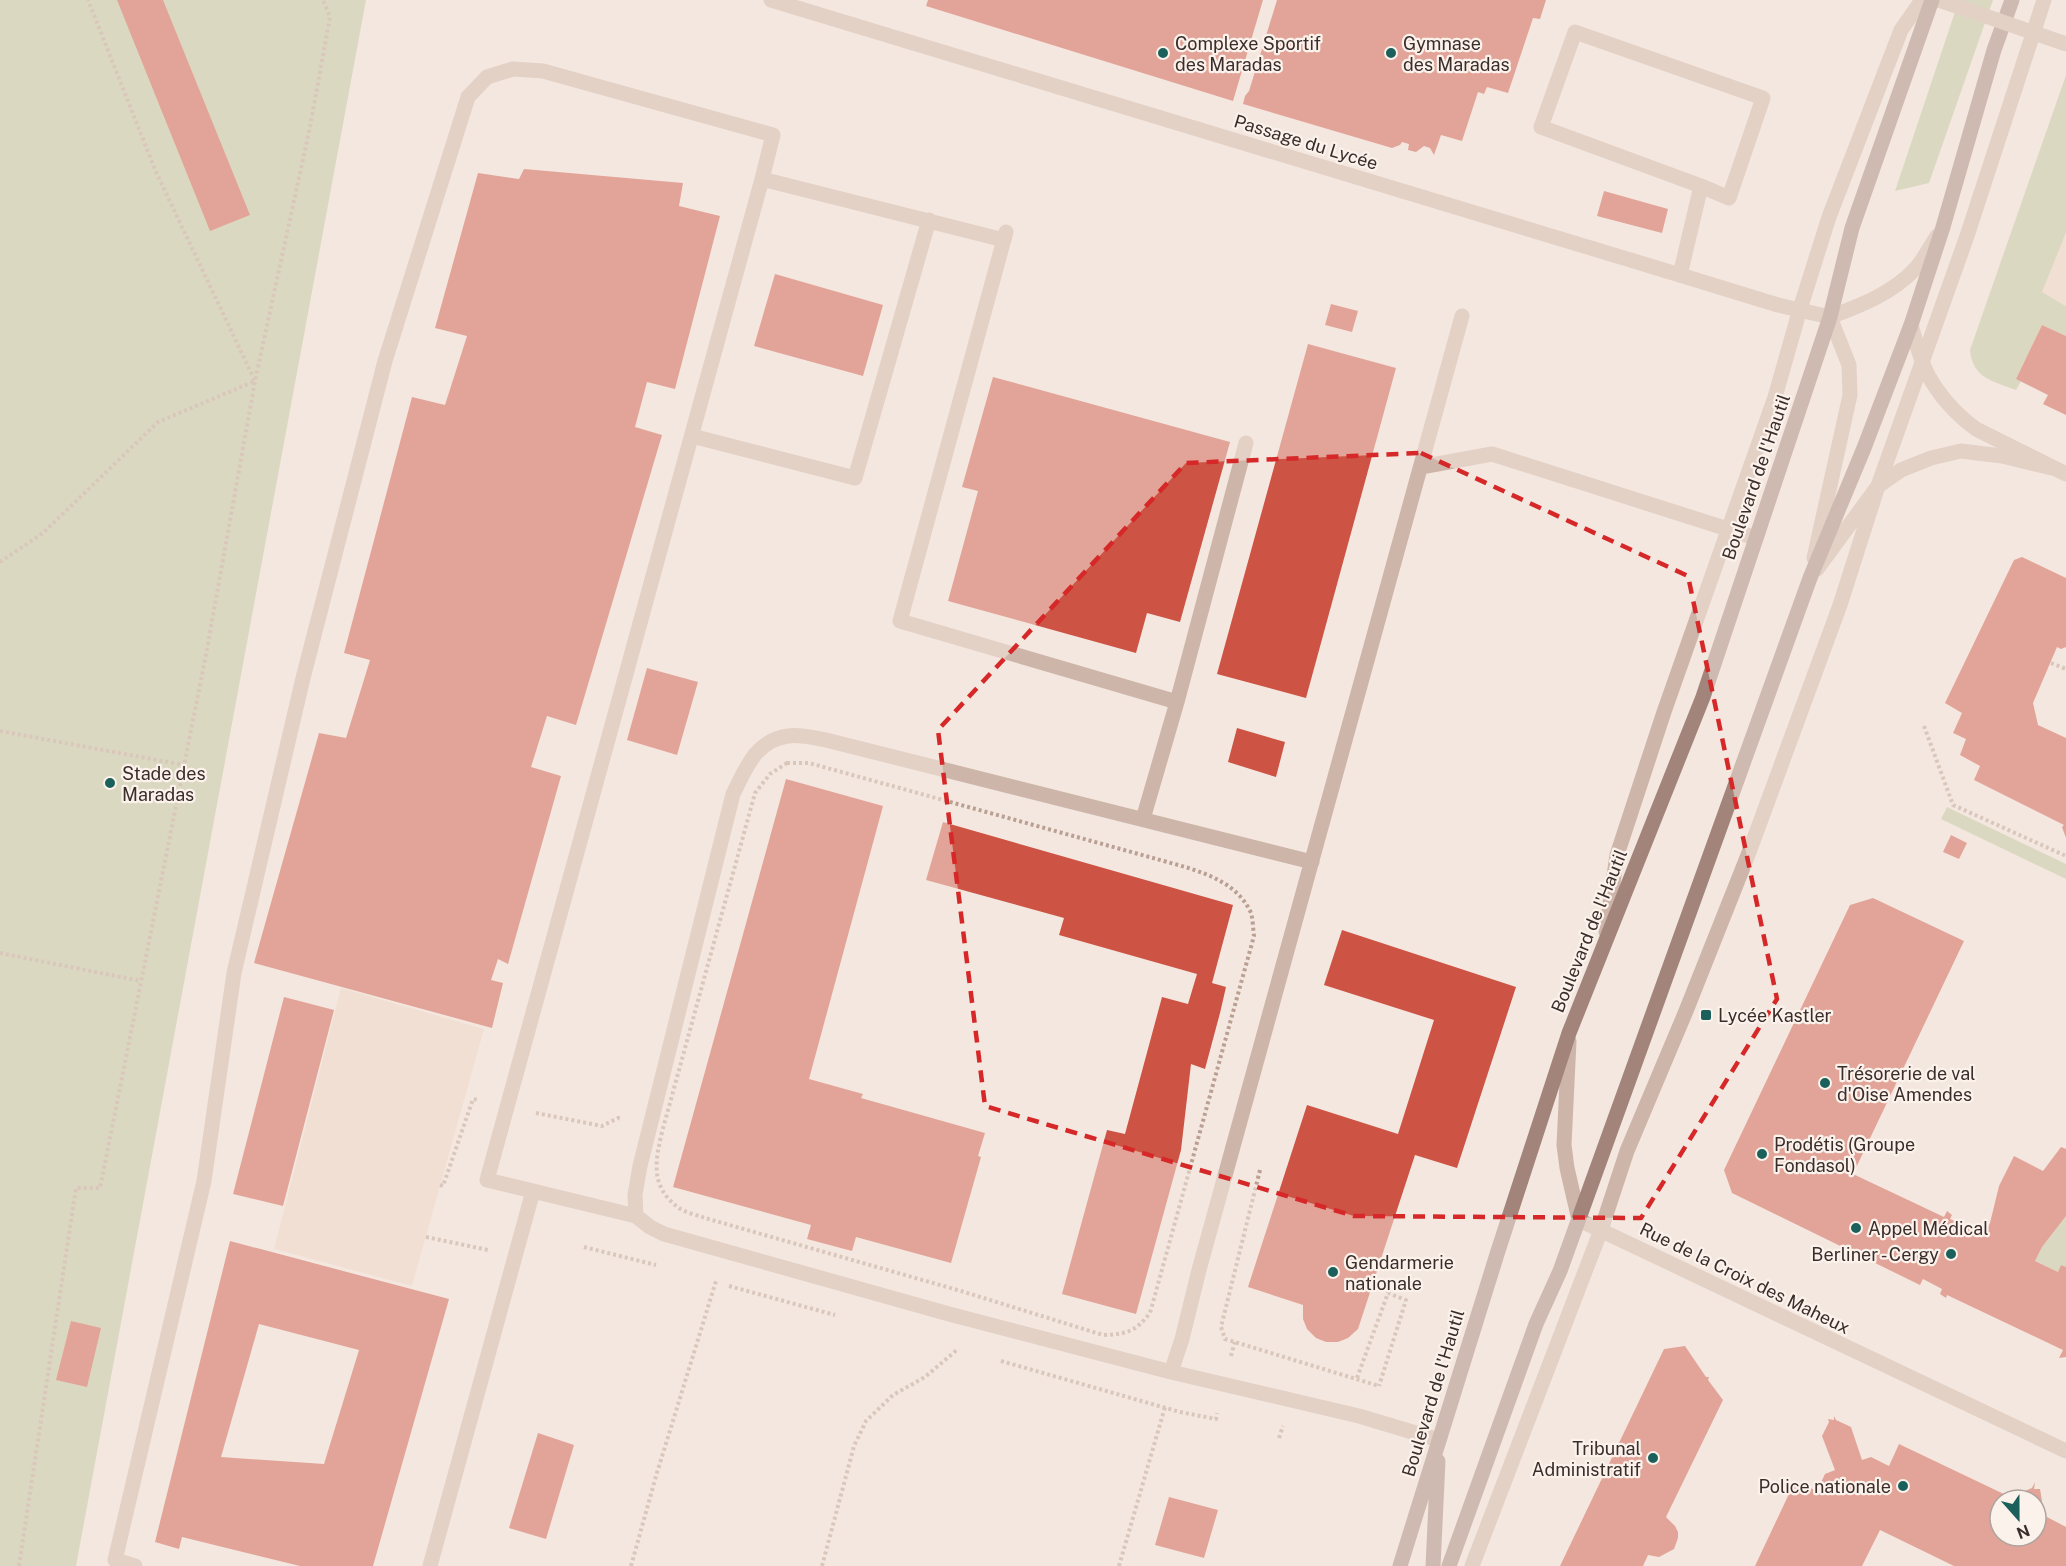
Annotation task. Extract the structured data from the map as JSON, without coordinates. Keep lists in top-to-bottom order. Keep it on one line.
{"streets":{"main road":["Boulevard de l'Hautil"],"street":["Passage du Lycée","Rue de la Croix des Maheux"]},"crossings":[["Passage du Lycée","Boulevard de l'Hautil"]],"places":{"other":["Complexe Sportif des Maradas","Gymnase des Maradas","Stade des Maradas","Trésorerie de val d'Oise Amendes","Prodétis (Groupe Fondasol)","Appel Médical","Berliner - Cergy","Gendarmerie nationale","Tribunal Administratif","Police nationale"],"transit":["Lycée Kastler"]},"north":"bottom"}
